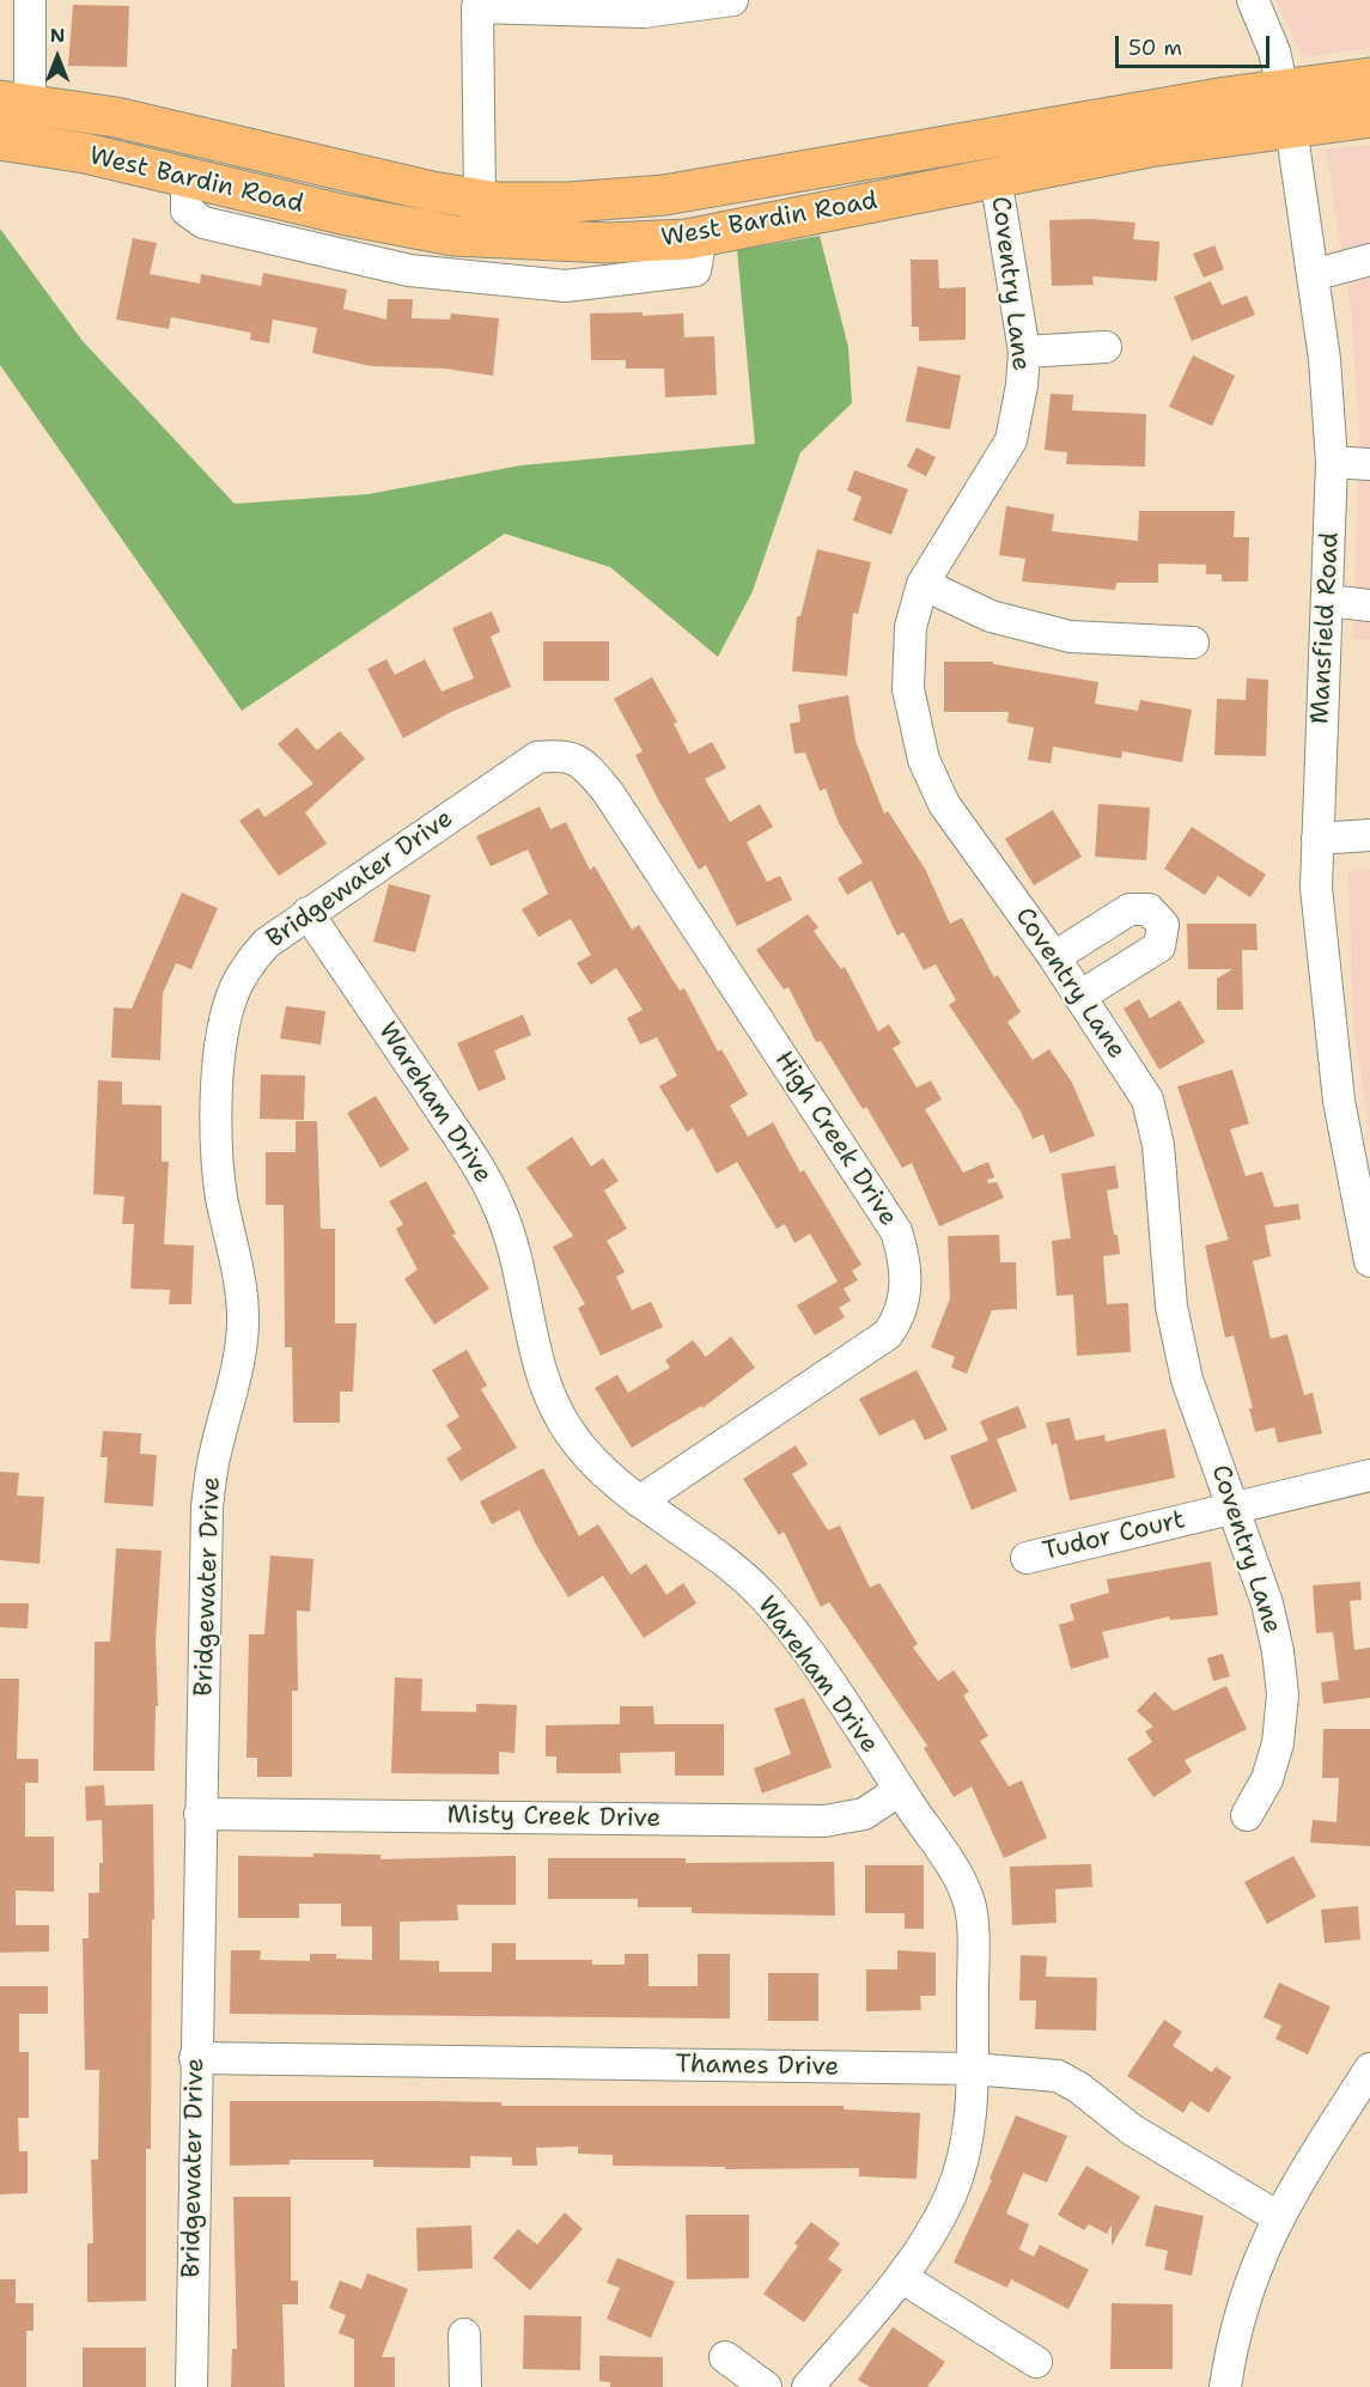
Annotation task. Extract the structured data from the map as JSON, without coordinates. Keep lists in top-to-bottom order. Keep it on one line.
{"streets":{"main road":["West Bardin Road"],"street":["Coventry Lane","Mansfield Road","Bridgewater Drive","Wareham Drive","High Creek Drive","Tudor Court","Misty Creek Drive","Thames Drive"]},"crossings":[["West Bardin Road","Coventry Lane"],["West Bardin Road","Mansfield Road"],["Coventry Lane","Tudor Court"],["Bridgewater Drive","Wareham Drive"],["Bridgewater Drive","High Creek Drive"],["Bridgewater Drive","Misty Creek Drive"],["Bridgewater Drive","Thames Drive"],["Wareham Drive","High Creek Drive"],["Wareham Drive","Misty Creek Drive"],["Wareham Drive","Thames Drive"]],"scale_bar":"50 m","north":"top"}
